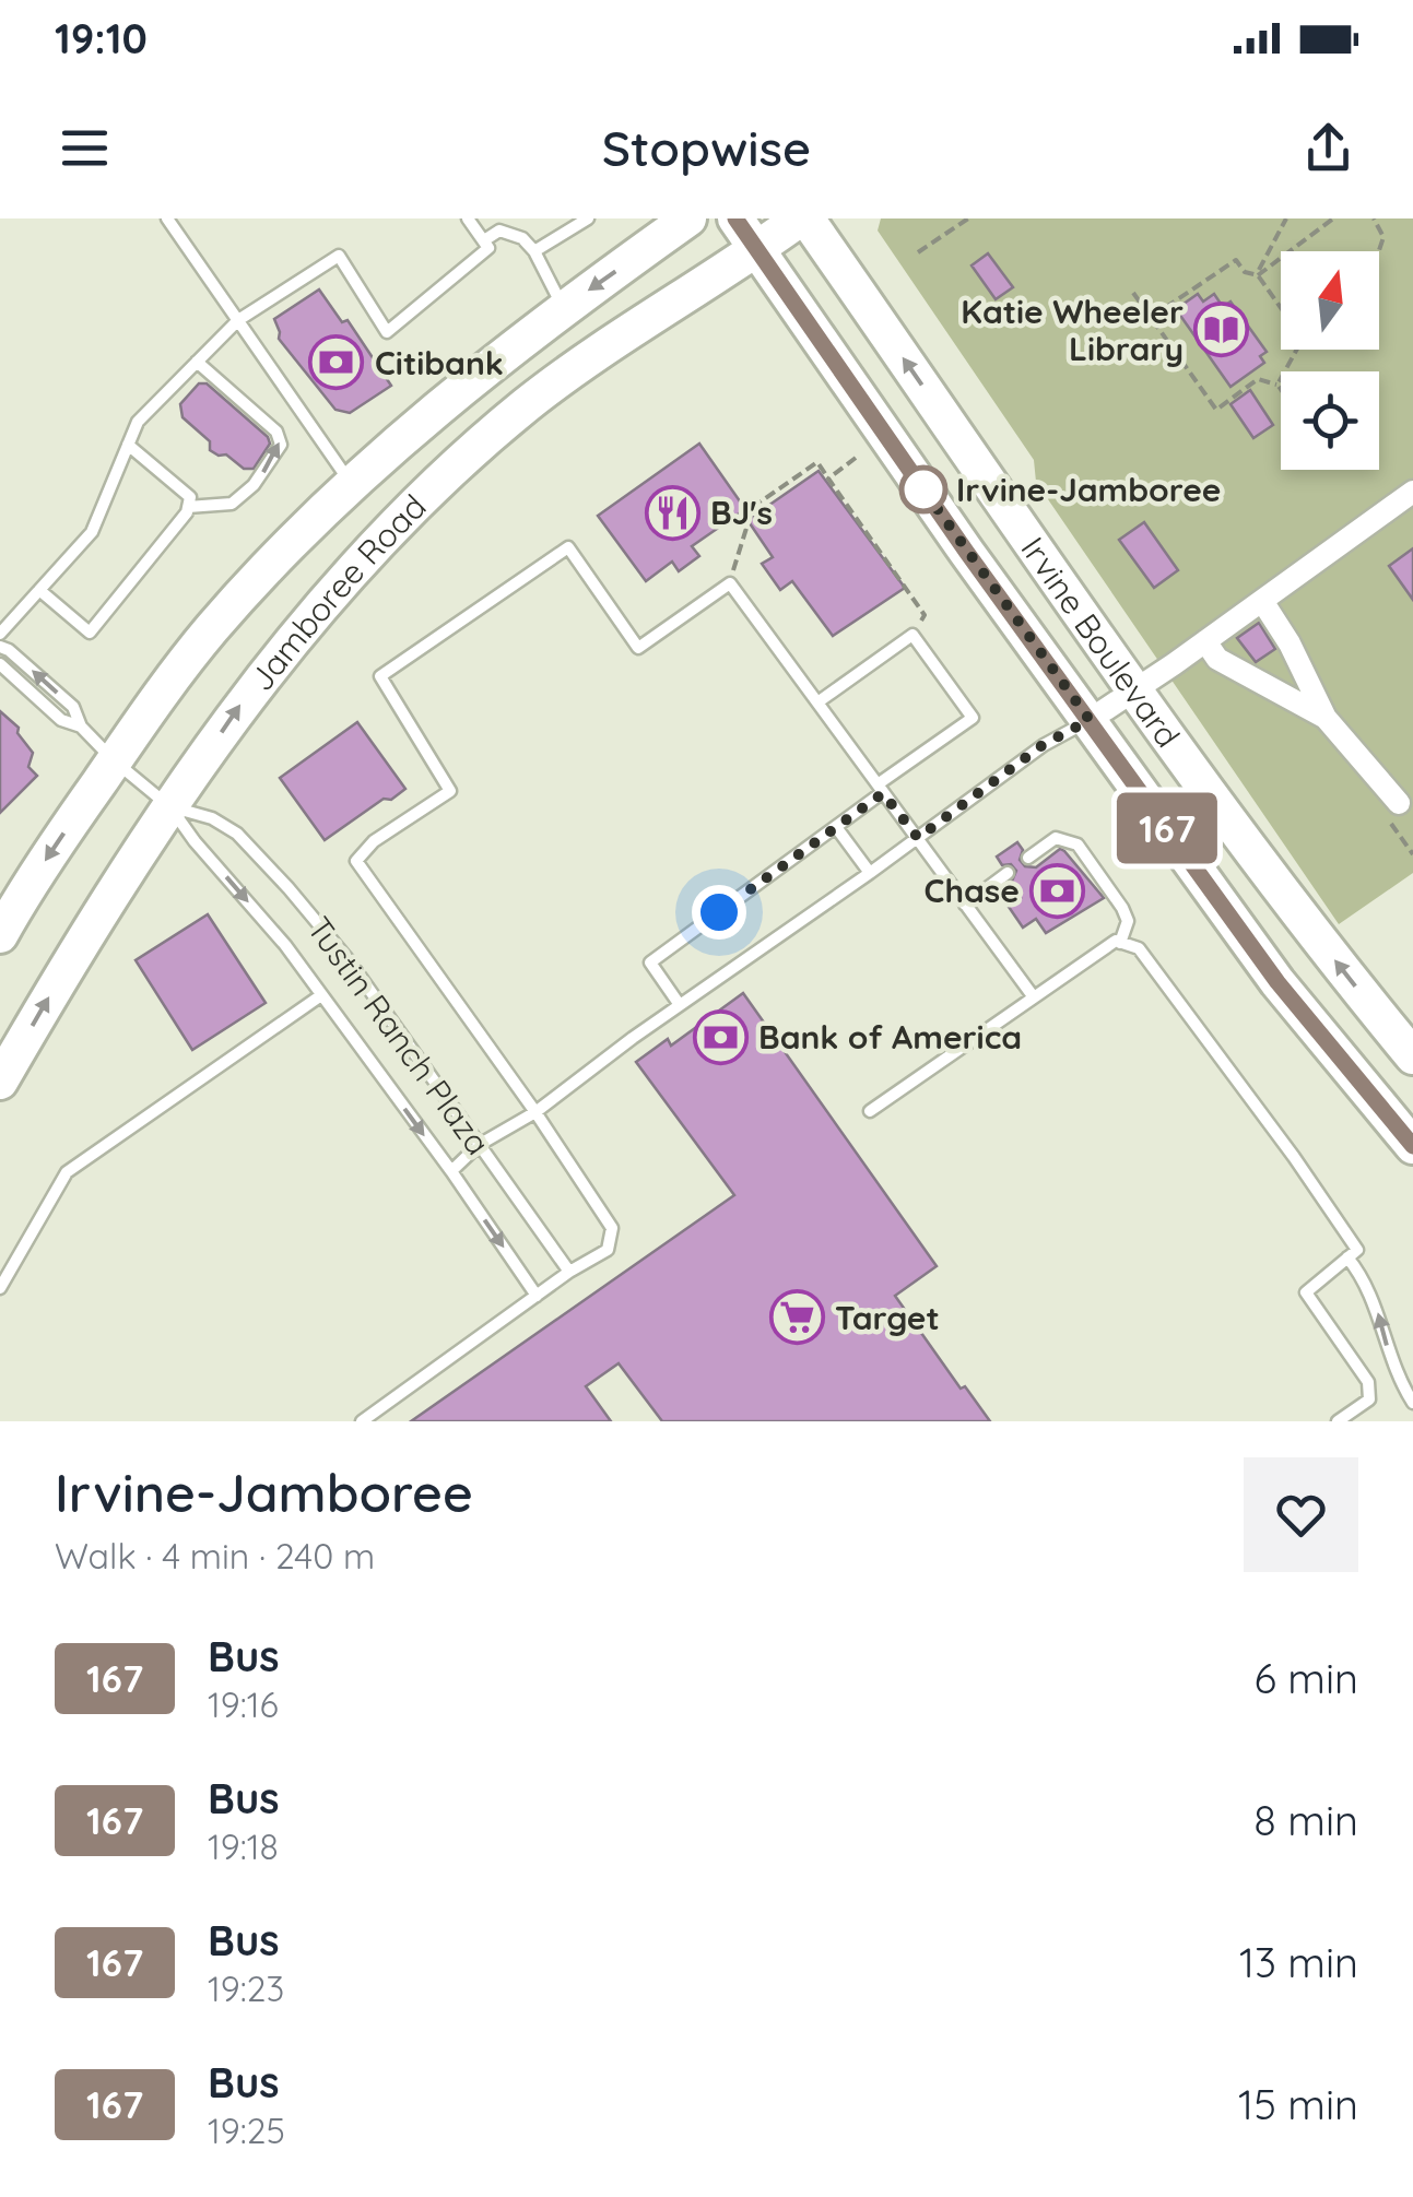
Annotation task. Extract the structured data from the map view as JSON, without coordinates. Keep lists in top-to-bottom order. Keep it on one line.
{"streets":{"main road":["Jamboree Road","Irvine Boulevard"],"lane":["Tustin Ranch Plaza"]},"crossings":[["Jamboree Road","Irvine Boulevard"],["Jamboree Road","Tustin Ranch Plaza"]],"places":{"library":["Katie Wheeler Library"],"bank":["Citibank","Chase","Bank of America"],"other":["Irvine-Jamboree"],"restaurant":["BJ's"],"supermarket":["Target"]},"lines":["bus line 167"],"north":"top","page":{"status":"19:10","header":"Stopwise","on_map":"167","heading":["Irvine-Jamboree","Walk · 4 min · 240 m"],"list":[{"mark":"167","name":"Bus","note":"19:16","value":"6 min"},{"mark":"167","name":"Bus","note":"19:18","value":"8 min"},{"mark":"167","name":"Bus","note":"19:23","value":"13 min"},{"mark":"167","name":"Bus","note":"19:25","value":"15 min"}]}}
